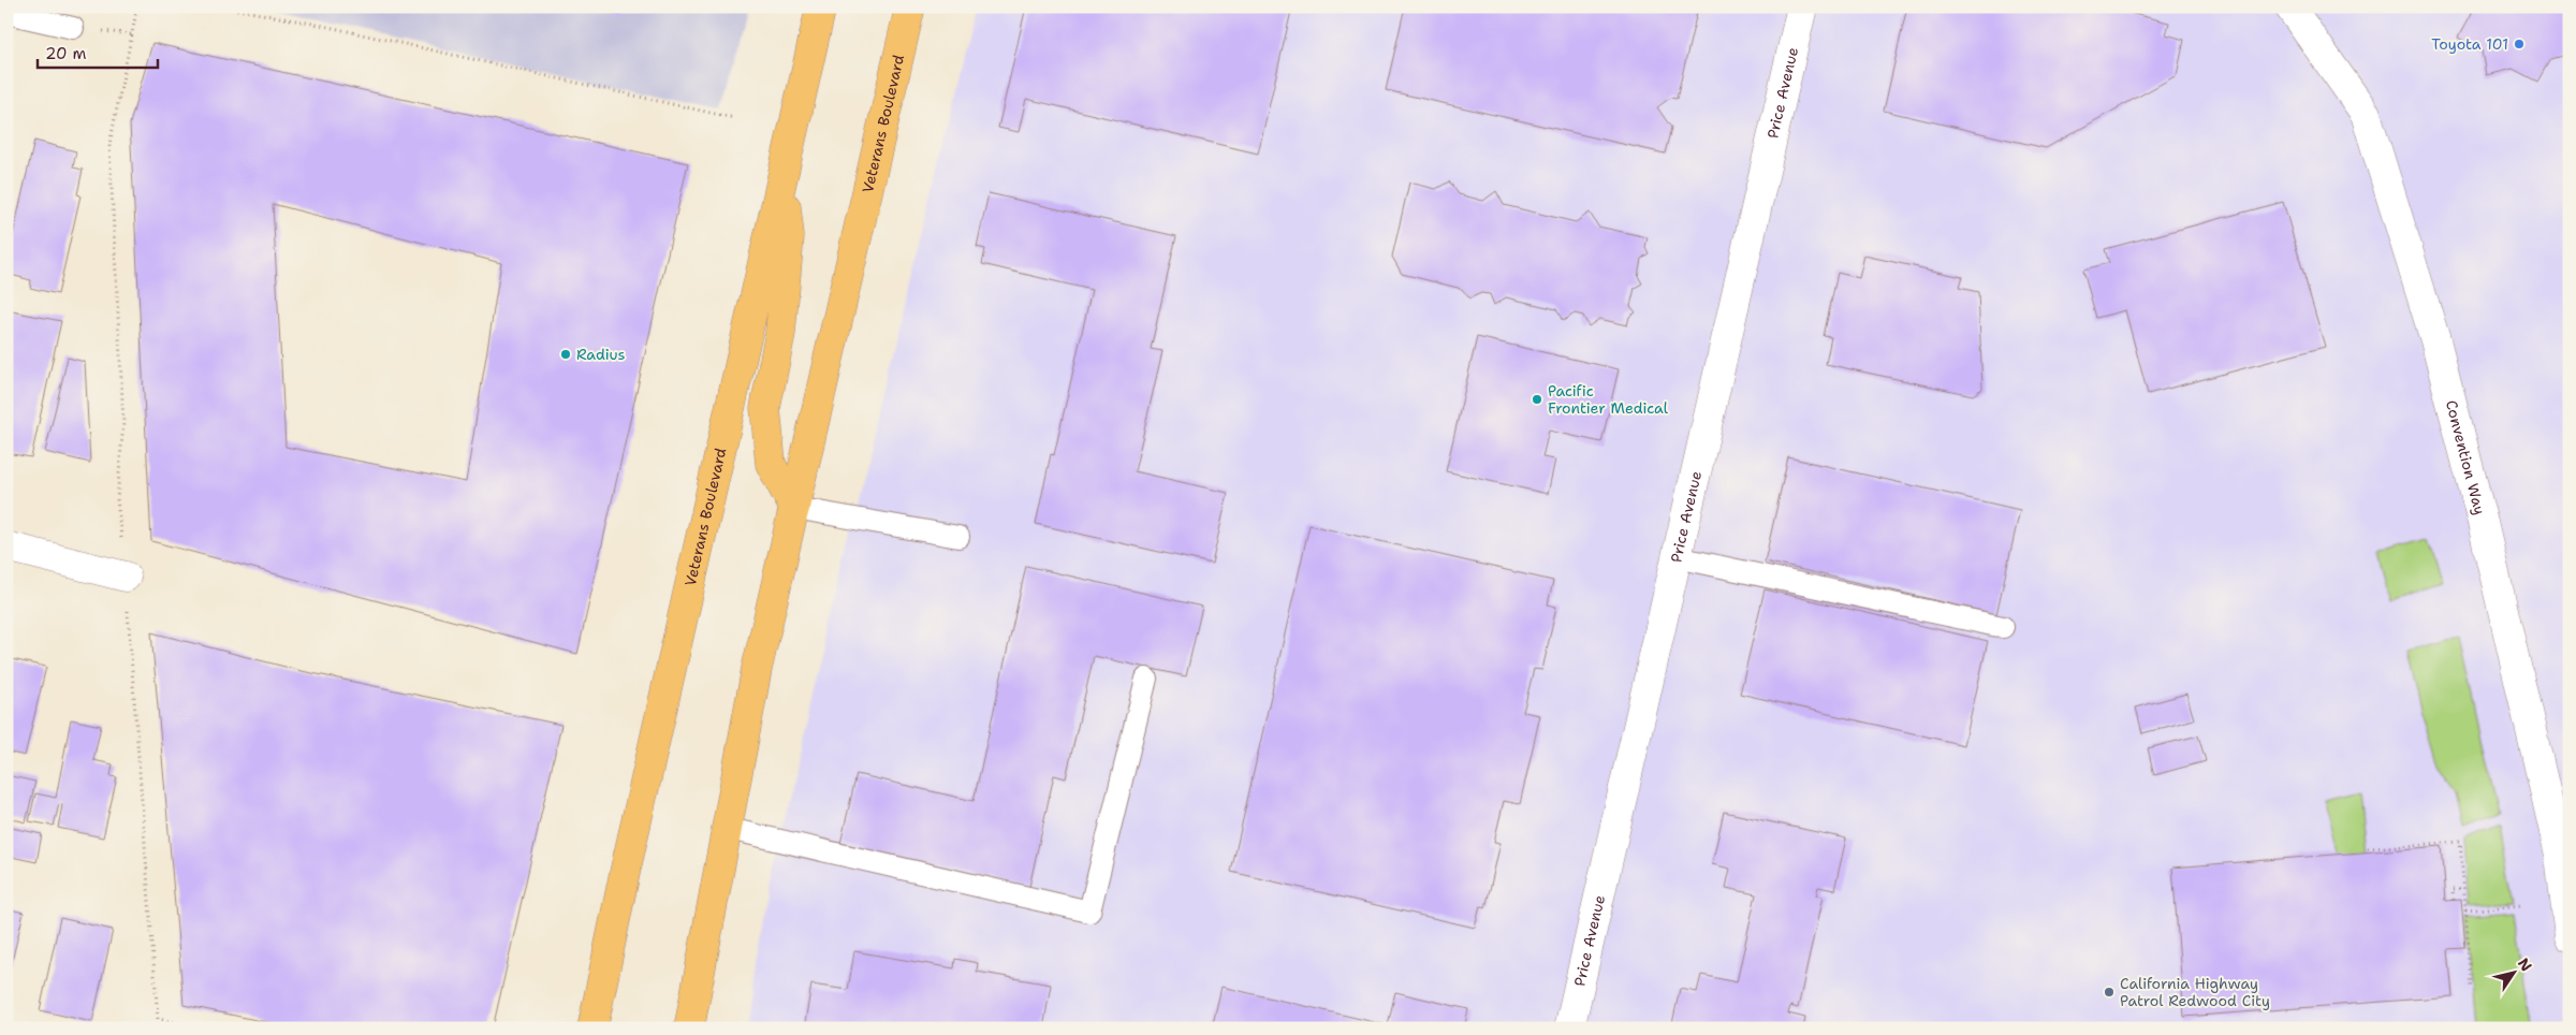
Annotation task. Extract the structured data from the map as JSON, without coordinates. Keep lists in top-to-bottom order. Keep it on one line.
{"streets":{"main road":["Veterans Boulevard"],"street":["Price Avenue","Convention Way"]},"places":["Toyota 101","Radius","Pacific Frontier Medical","California Highway Patrol Redwood City"],"scale_bar":"20 m","north":"top right"}
